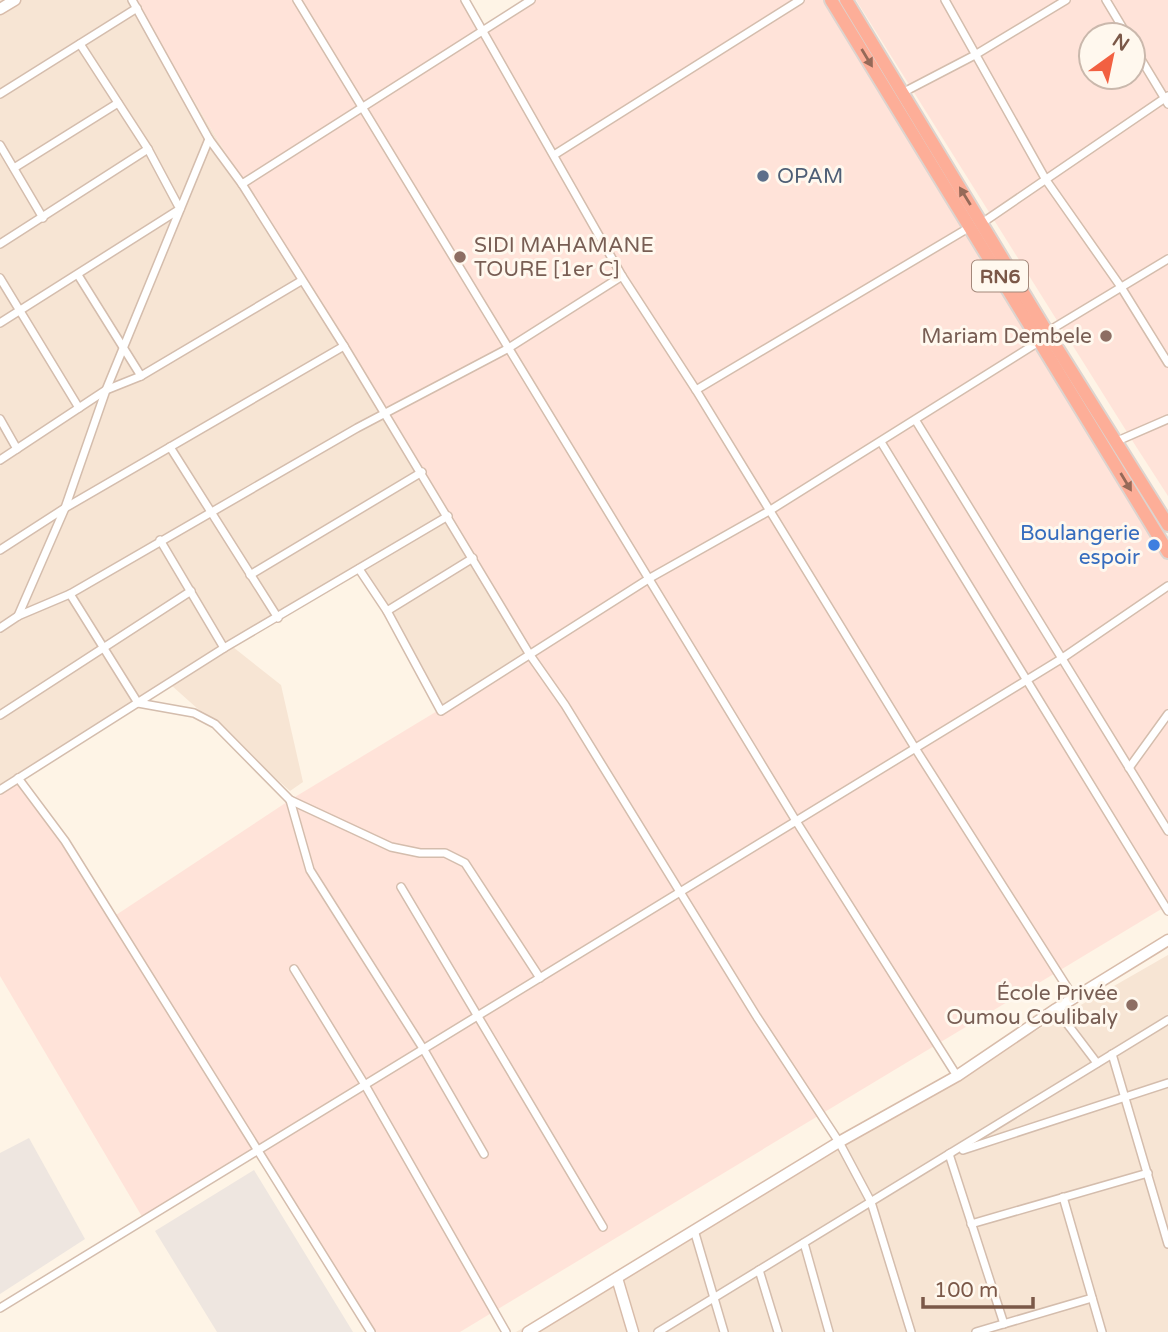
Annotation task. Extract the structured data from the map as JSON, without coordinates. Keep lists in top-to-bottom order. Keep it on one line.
{"streets":{"highway":["RN6"]},"places":["OPAM","SIDI MAHAMANE TOURE [1er C]","Mariam Dembele","Boulangerie espoir","École Privée Oumou Coulibaly"],"scale_bar":"100 m","north":"top right"}
